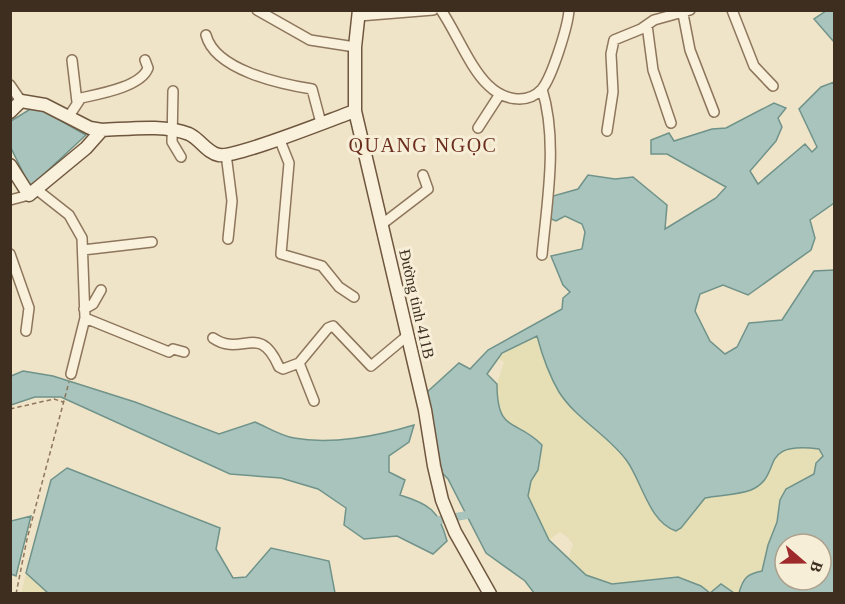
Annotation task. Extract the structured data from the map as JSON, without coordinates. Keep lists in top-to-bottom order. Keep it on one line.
{"streets":{"main road":["Đường tỉnh 411B"]},"districts":["QUANG NGỌC"],"north":"right"}
